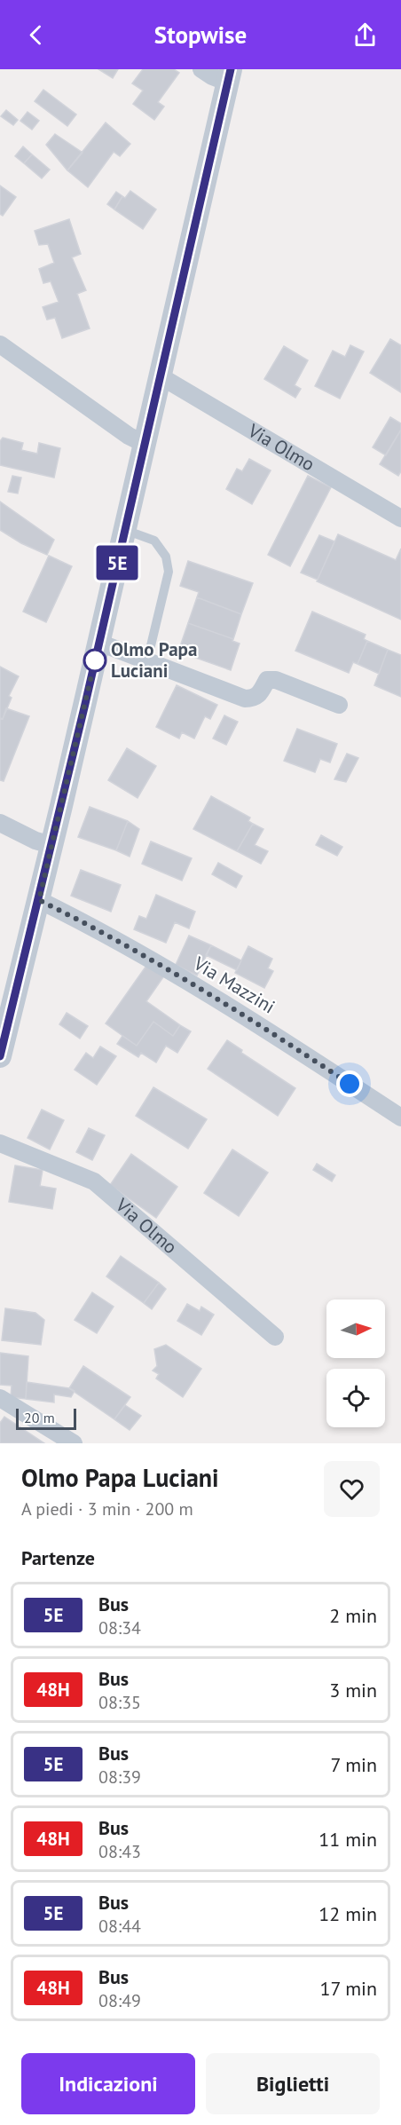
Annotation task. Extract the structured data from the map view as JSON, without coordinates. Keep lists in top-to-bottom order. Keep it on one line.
{"streets":{"street":["Via Olmo","Via Mazzini"]},"places":["Olmo Papa Luciani"],"lines":["bus line 5E"],"scale_bar":"20 m","north":"right","page":{"header":"Stopwise","on_map":"5E","scale":"20 m","heading":[["Olmo Papa Luciani","A piedi · 3 min · 200 m"],"Partenze"],"list":[{"mark":"5E","name":"Bus","note":"08:34","value":"2 min"},{"mark":"48H","name":"Bus","note":"08:35","value":"3 min"},{"mark":"5E","name":"Bus","note":"08:39","value":"7 min"},{"mark":"48H","name":"Bus","note":"08:43","value":"11 min"},{"mark":"5E","name":"Bus","note":"08:44","value":"12 min"},{"mark":"48H","name":"Bus","note":"08:49","value":"17 min"}],"buttons":["Indicazioni","Biglietti"]}}
